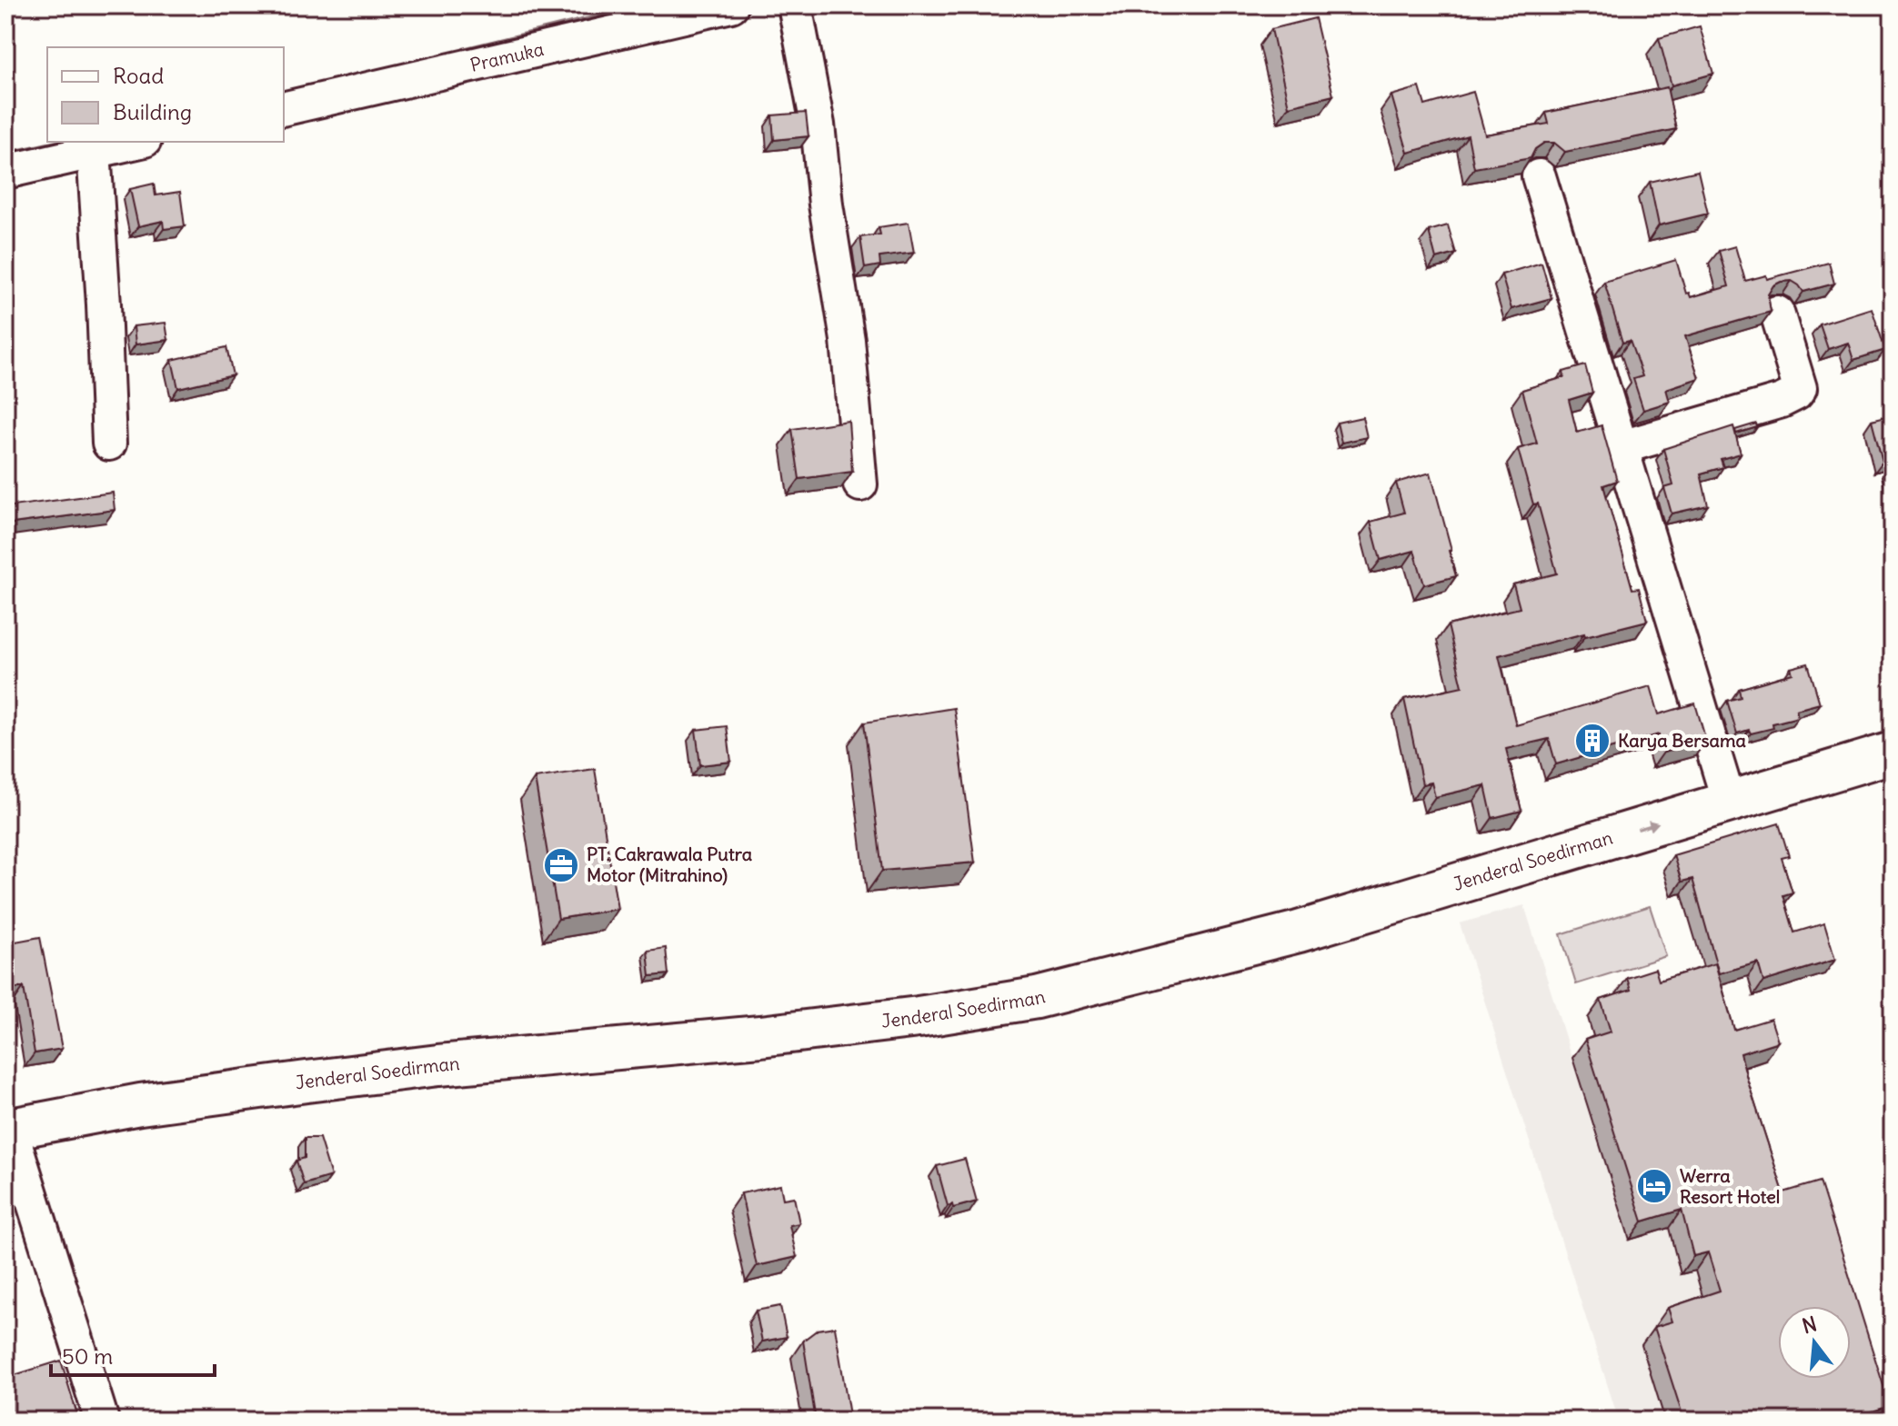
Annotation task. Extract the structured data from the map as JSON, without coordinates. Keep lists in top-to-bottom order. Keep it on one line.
{"streets":{"highway":["Jenderal Soedirman"],"street":["Pramuka"]},"places":{"building":["Karya Bersama"],"office":["PT. Cakrawala Putra Motor (Mitrahino)"],"hotel":["Werra Resort Hotel"]},"legend":["Road","Building"],"scale_bar":"50 m","north":"top"}
